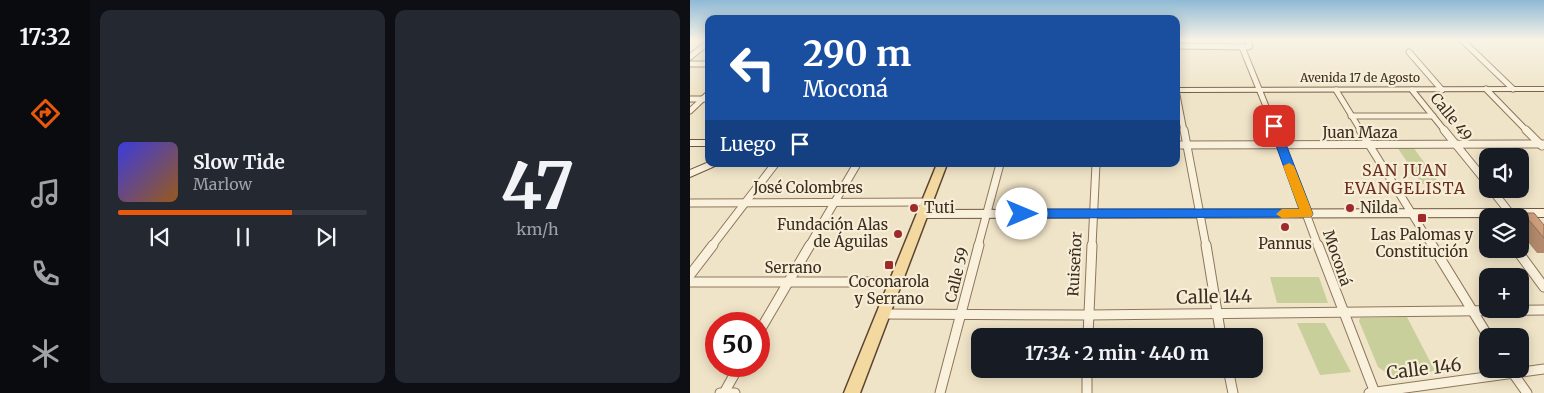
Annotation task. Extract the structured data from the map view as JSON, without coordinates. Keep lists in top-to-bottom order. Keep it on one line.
{"streets":{"main road":["Avenida 17 de Agosto"],"street":["Calle 49","Juan Maza","José Colombres","Moconá","Ruiseñor","Serrano","Calle 59","Calle 144","Calle 146"]},"crossings":[["Avenida 17 de Agosto","Calle 49"],["Avenida 17 de Agosto","Moconá"],["Calle 49","Juan Maza"],["Juan Maza","Moconá"],["Moconá","Calle 144"],["Moconá","Calle 146"],["Ruiseñor","Calle 144"],["Calle 59","Calle 144"]],"districts":["SAN JUAN EVANGELISTA"],"places":{"other":["Tuti","Nilda","Pannus","Fundación Alas de Águilas"],"transit":["Las Palomas y Constitución","Coconarola y Serrano"]},"page":{"tabs":"17:32","tile":["47","km/h"],"turn":["290 m","Moconá"],"then":"Luego","song":["Slow Tide","Marlow"],"map_buttons":["+","−"],"limit":"50","trip":"17:34 · 2 min · 440 m"}}
